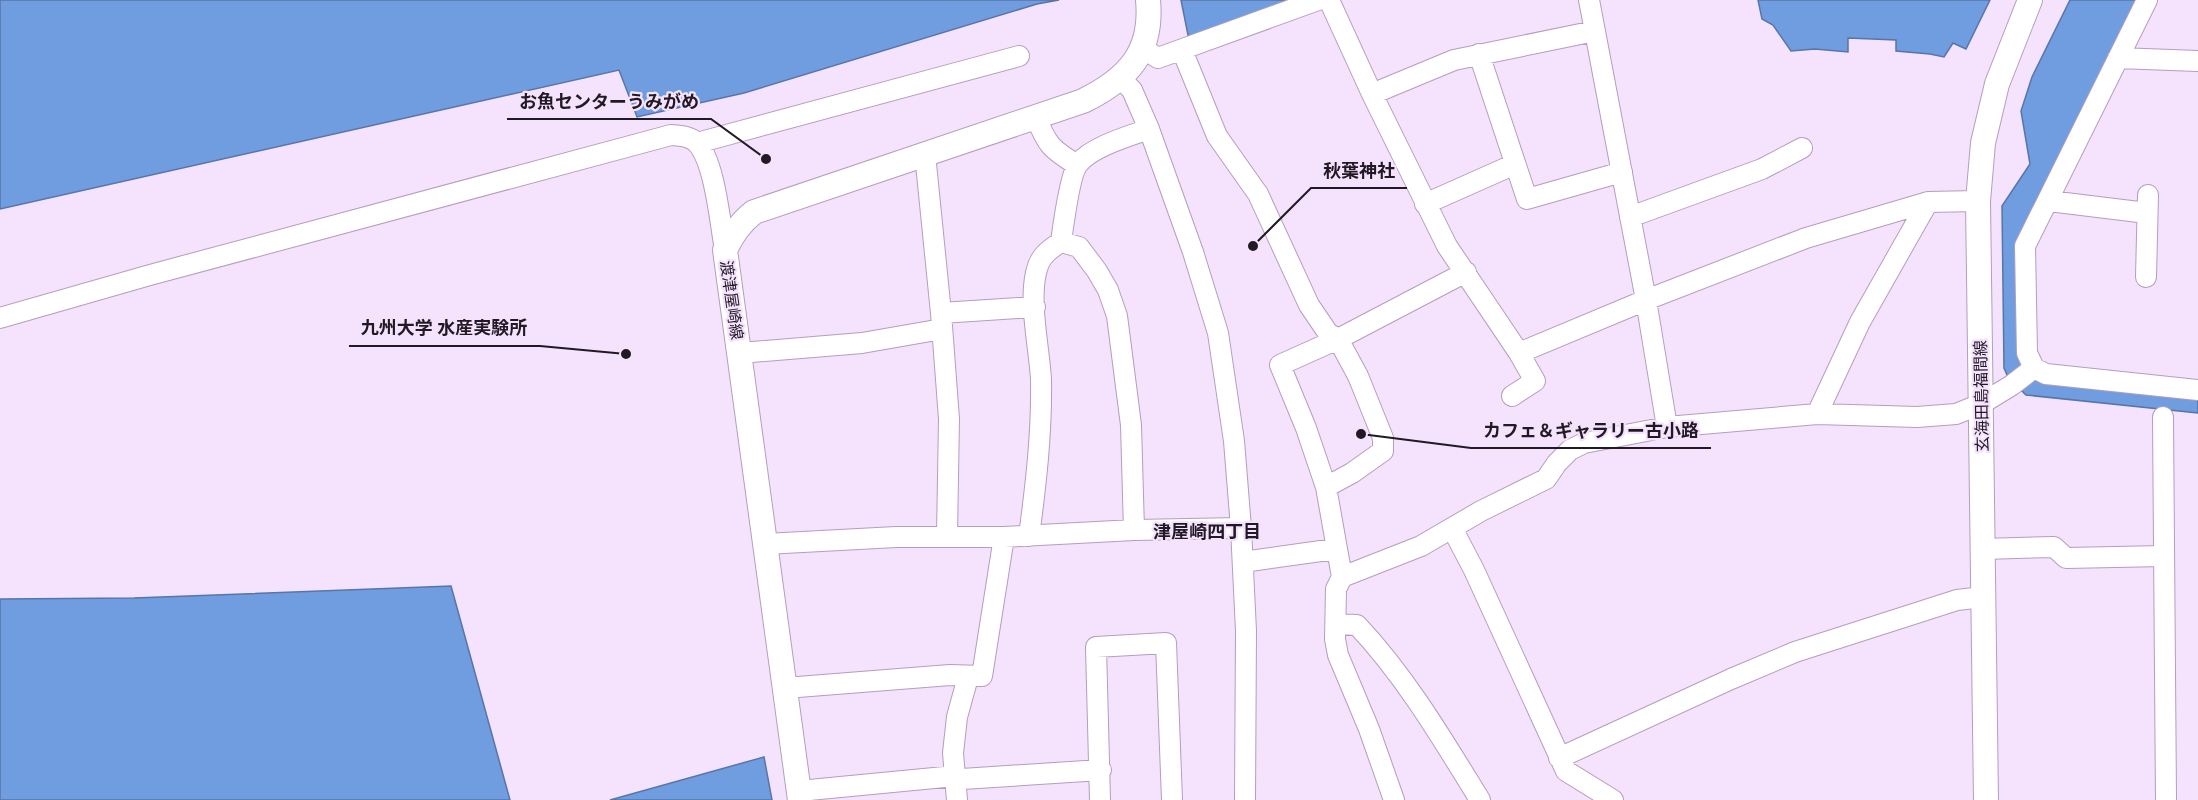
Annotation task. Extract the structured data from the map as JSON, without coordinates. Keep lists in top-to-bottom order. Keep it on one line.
{"streets":{"main road":["渡津屋崎線","玄海田島福間線"]},"districts":["津屋崎四丁目"],"places":["お魚センターうみがめ","秋葉神社","九州大学 水産実験所","カフェ＆ギャラリー古小路"]}
